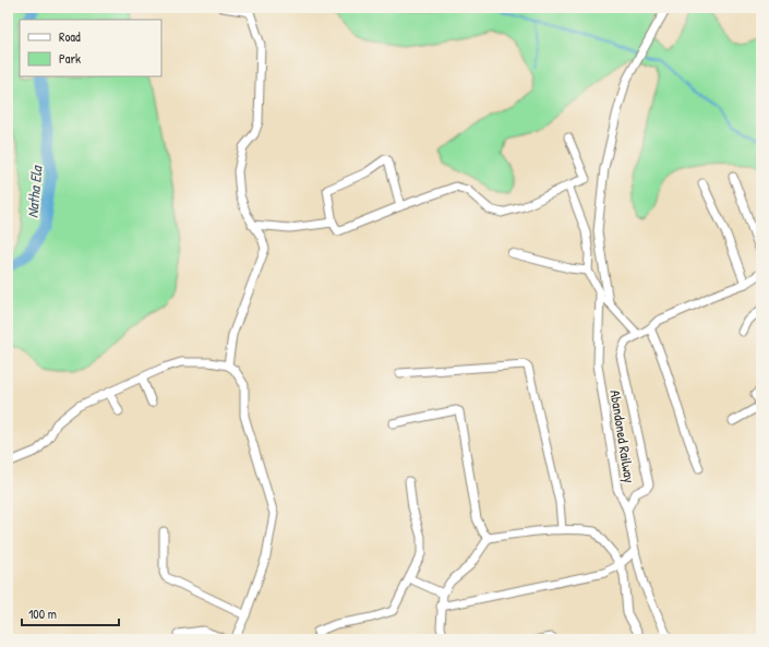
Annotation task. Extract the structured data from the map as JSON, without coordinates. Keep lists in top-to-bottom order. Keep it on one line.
{"streets":{"street":["Abandoned Railway"]},"water":["Natha Ela"],"legend":["Road","Park"],"scale_bar":"100 m"}
